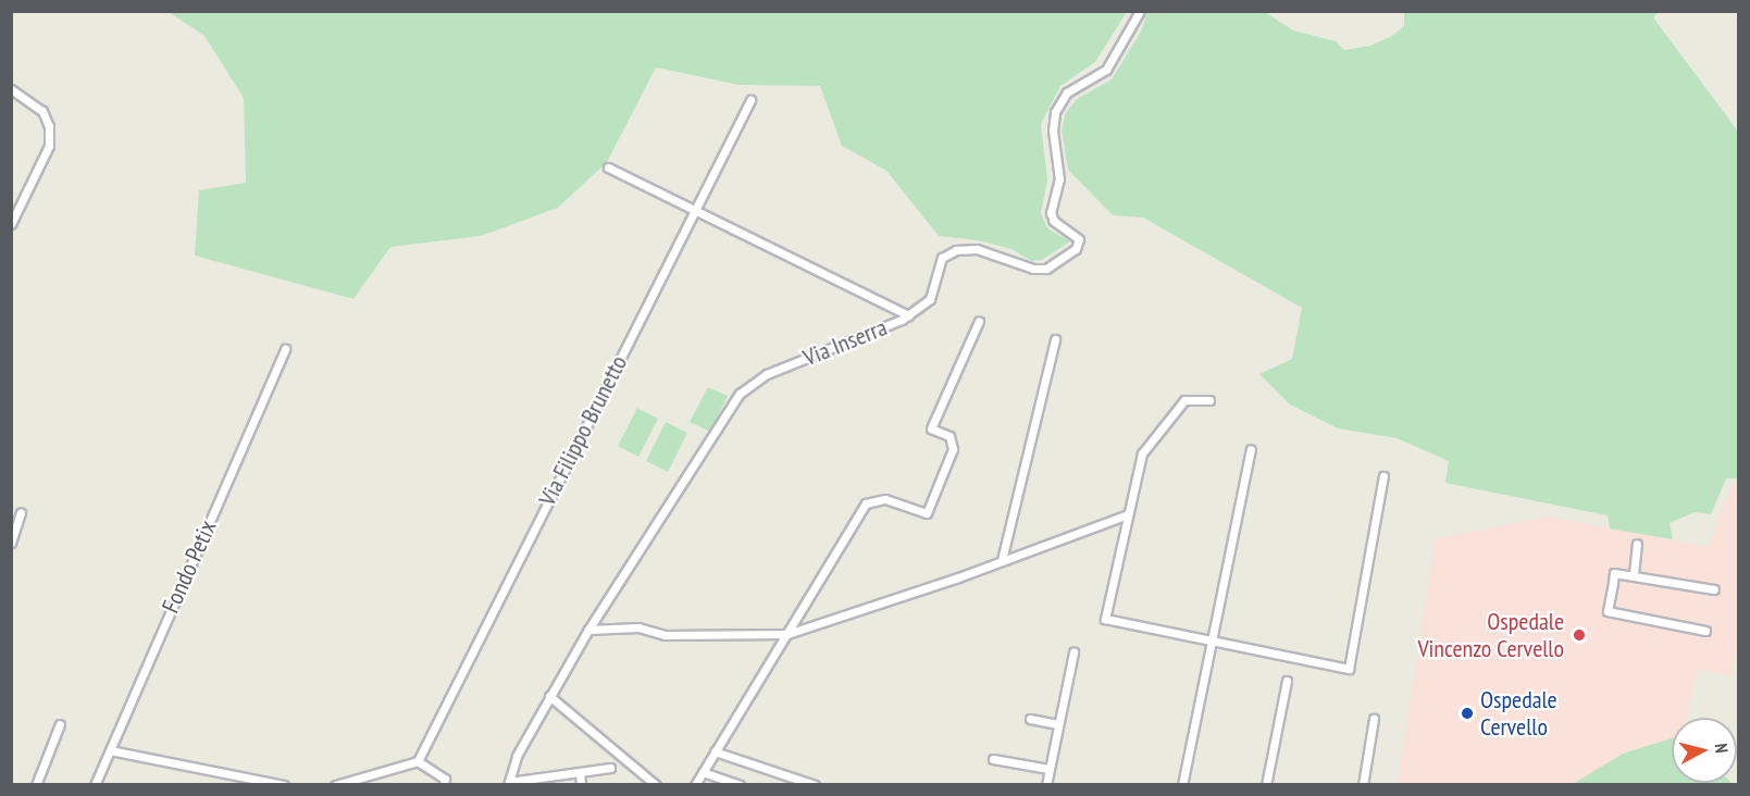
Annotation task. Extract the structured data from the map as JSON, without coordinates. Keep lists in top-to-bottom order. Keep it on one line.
{"streets":{"street":["Via Inserra","Via Filippo Brunetto","Fondo Petix"]},"places":["Ospedale Vincenzo Cervello","Ospedale Cervello"],"north":"right"}
